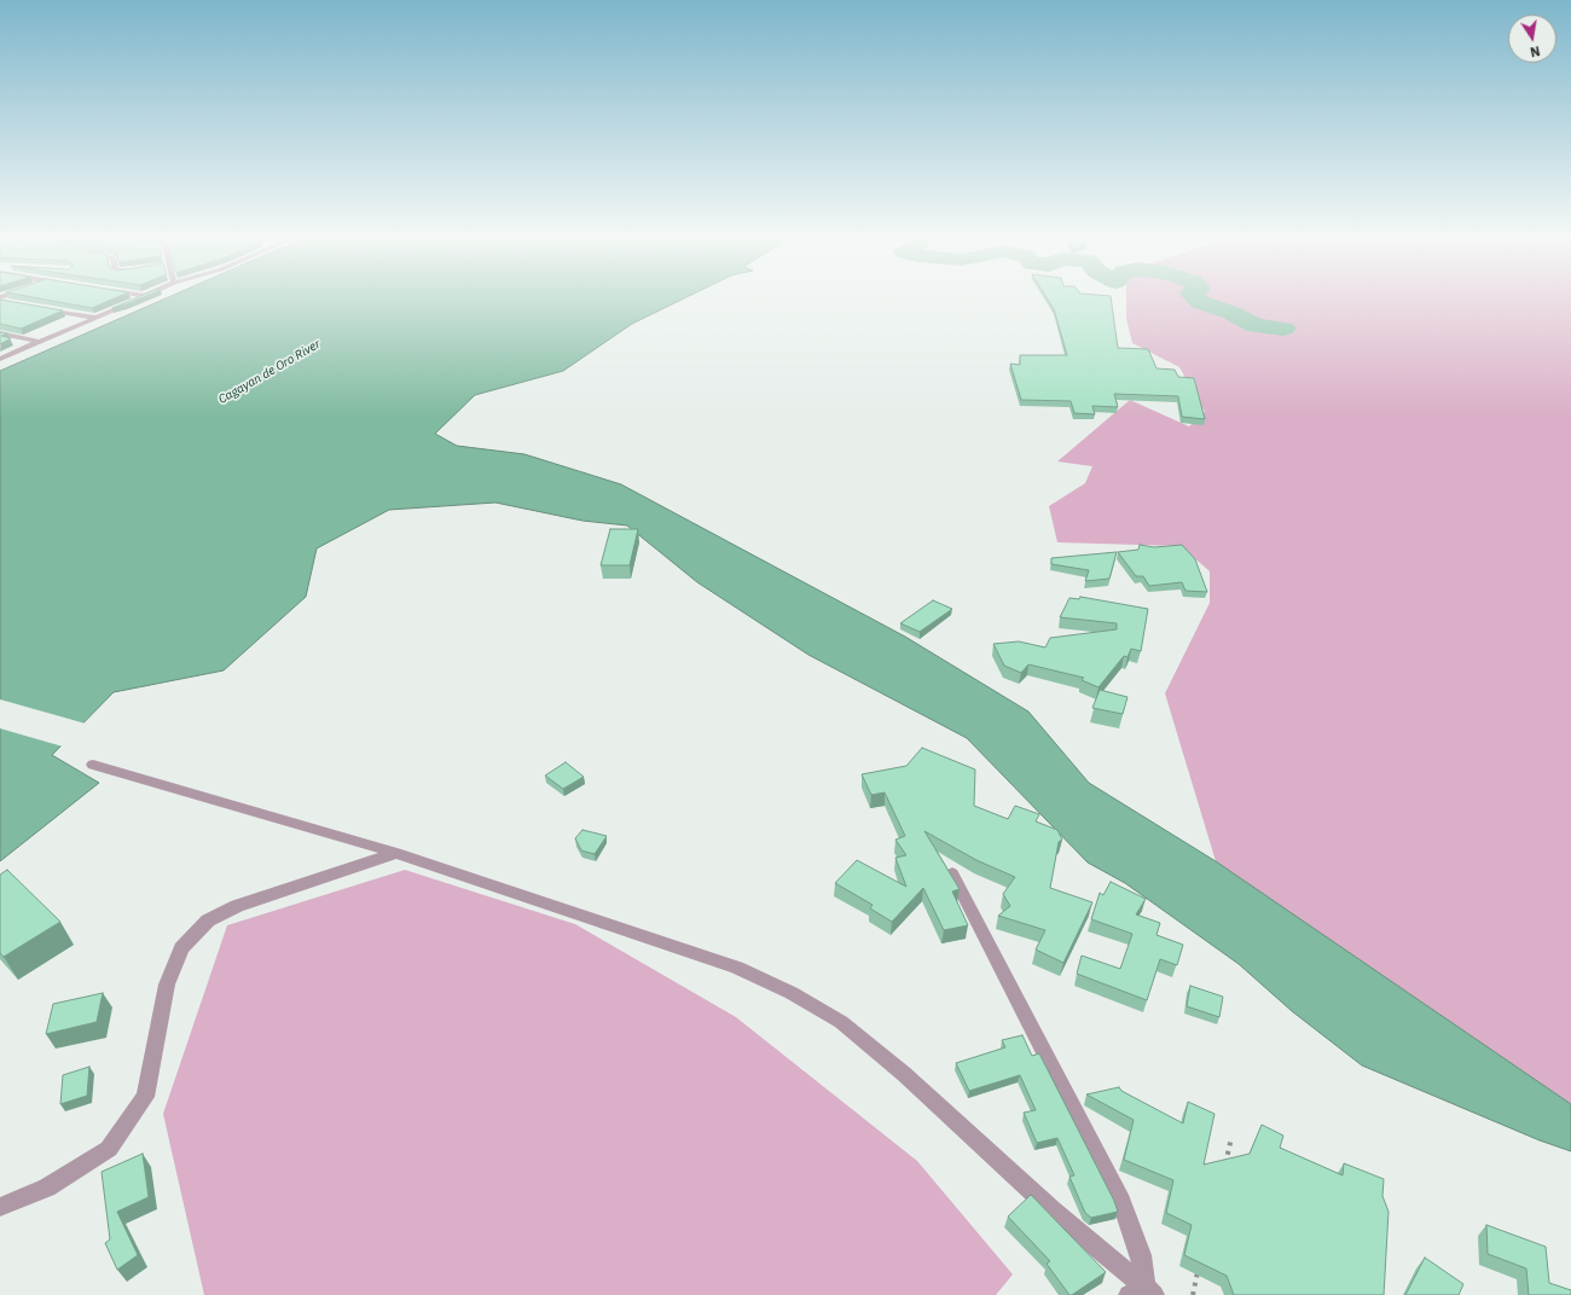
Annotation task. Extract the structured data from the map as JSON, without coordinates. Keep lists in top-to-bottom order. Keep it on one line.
{"water":["Cagayan de Oro River"],"north":"bottom"}
